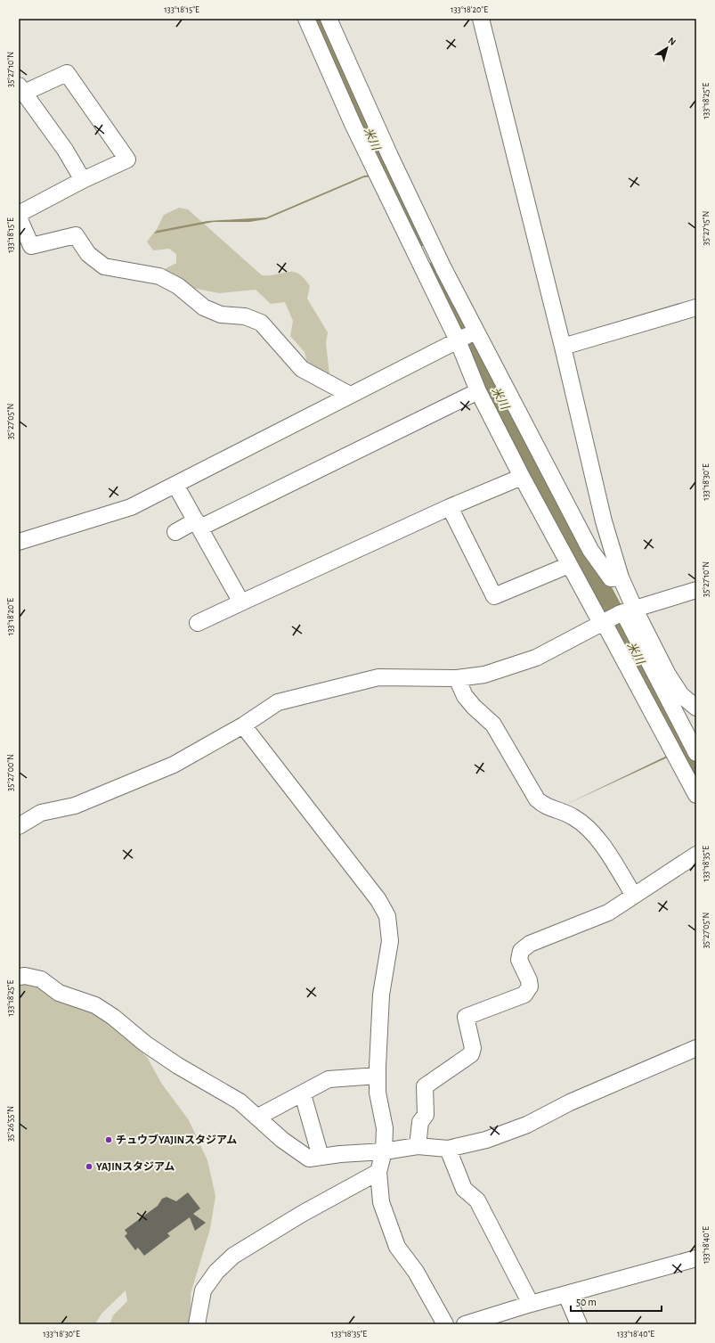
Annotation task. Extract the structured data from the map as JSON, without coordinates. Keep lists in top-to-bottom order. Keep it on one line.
{"water":["米川"],"places":["チュウブYAJINスタジアム","YAJINスタジアム"],"scale_bar":"50 m","north":"top right","coordinates":["133°18'15\"E","133°18'20\"E","35°27'10\"N","133°18'25\"E","35°27'15\"N","35°27'05\"N","133°18'30\"E","35°27'00\"N","133°18'35\"E","35°26'55\"N","133°18'40\"E"]}
